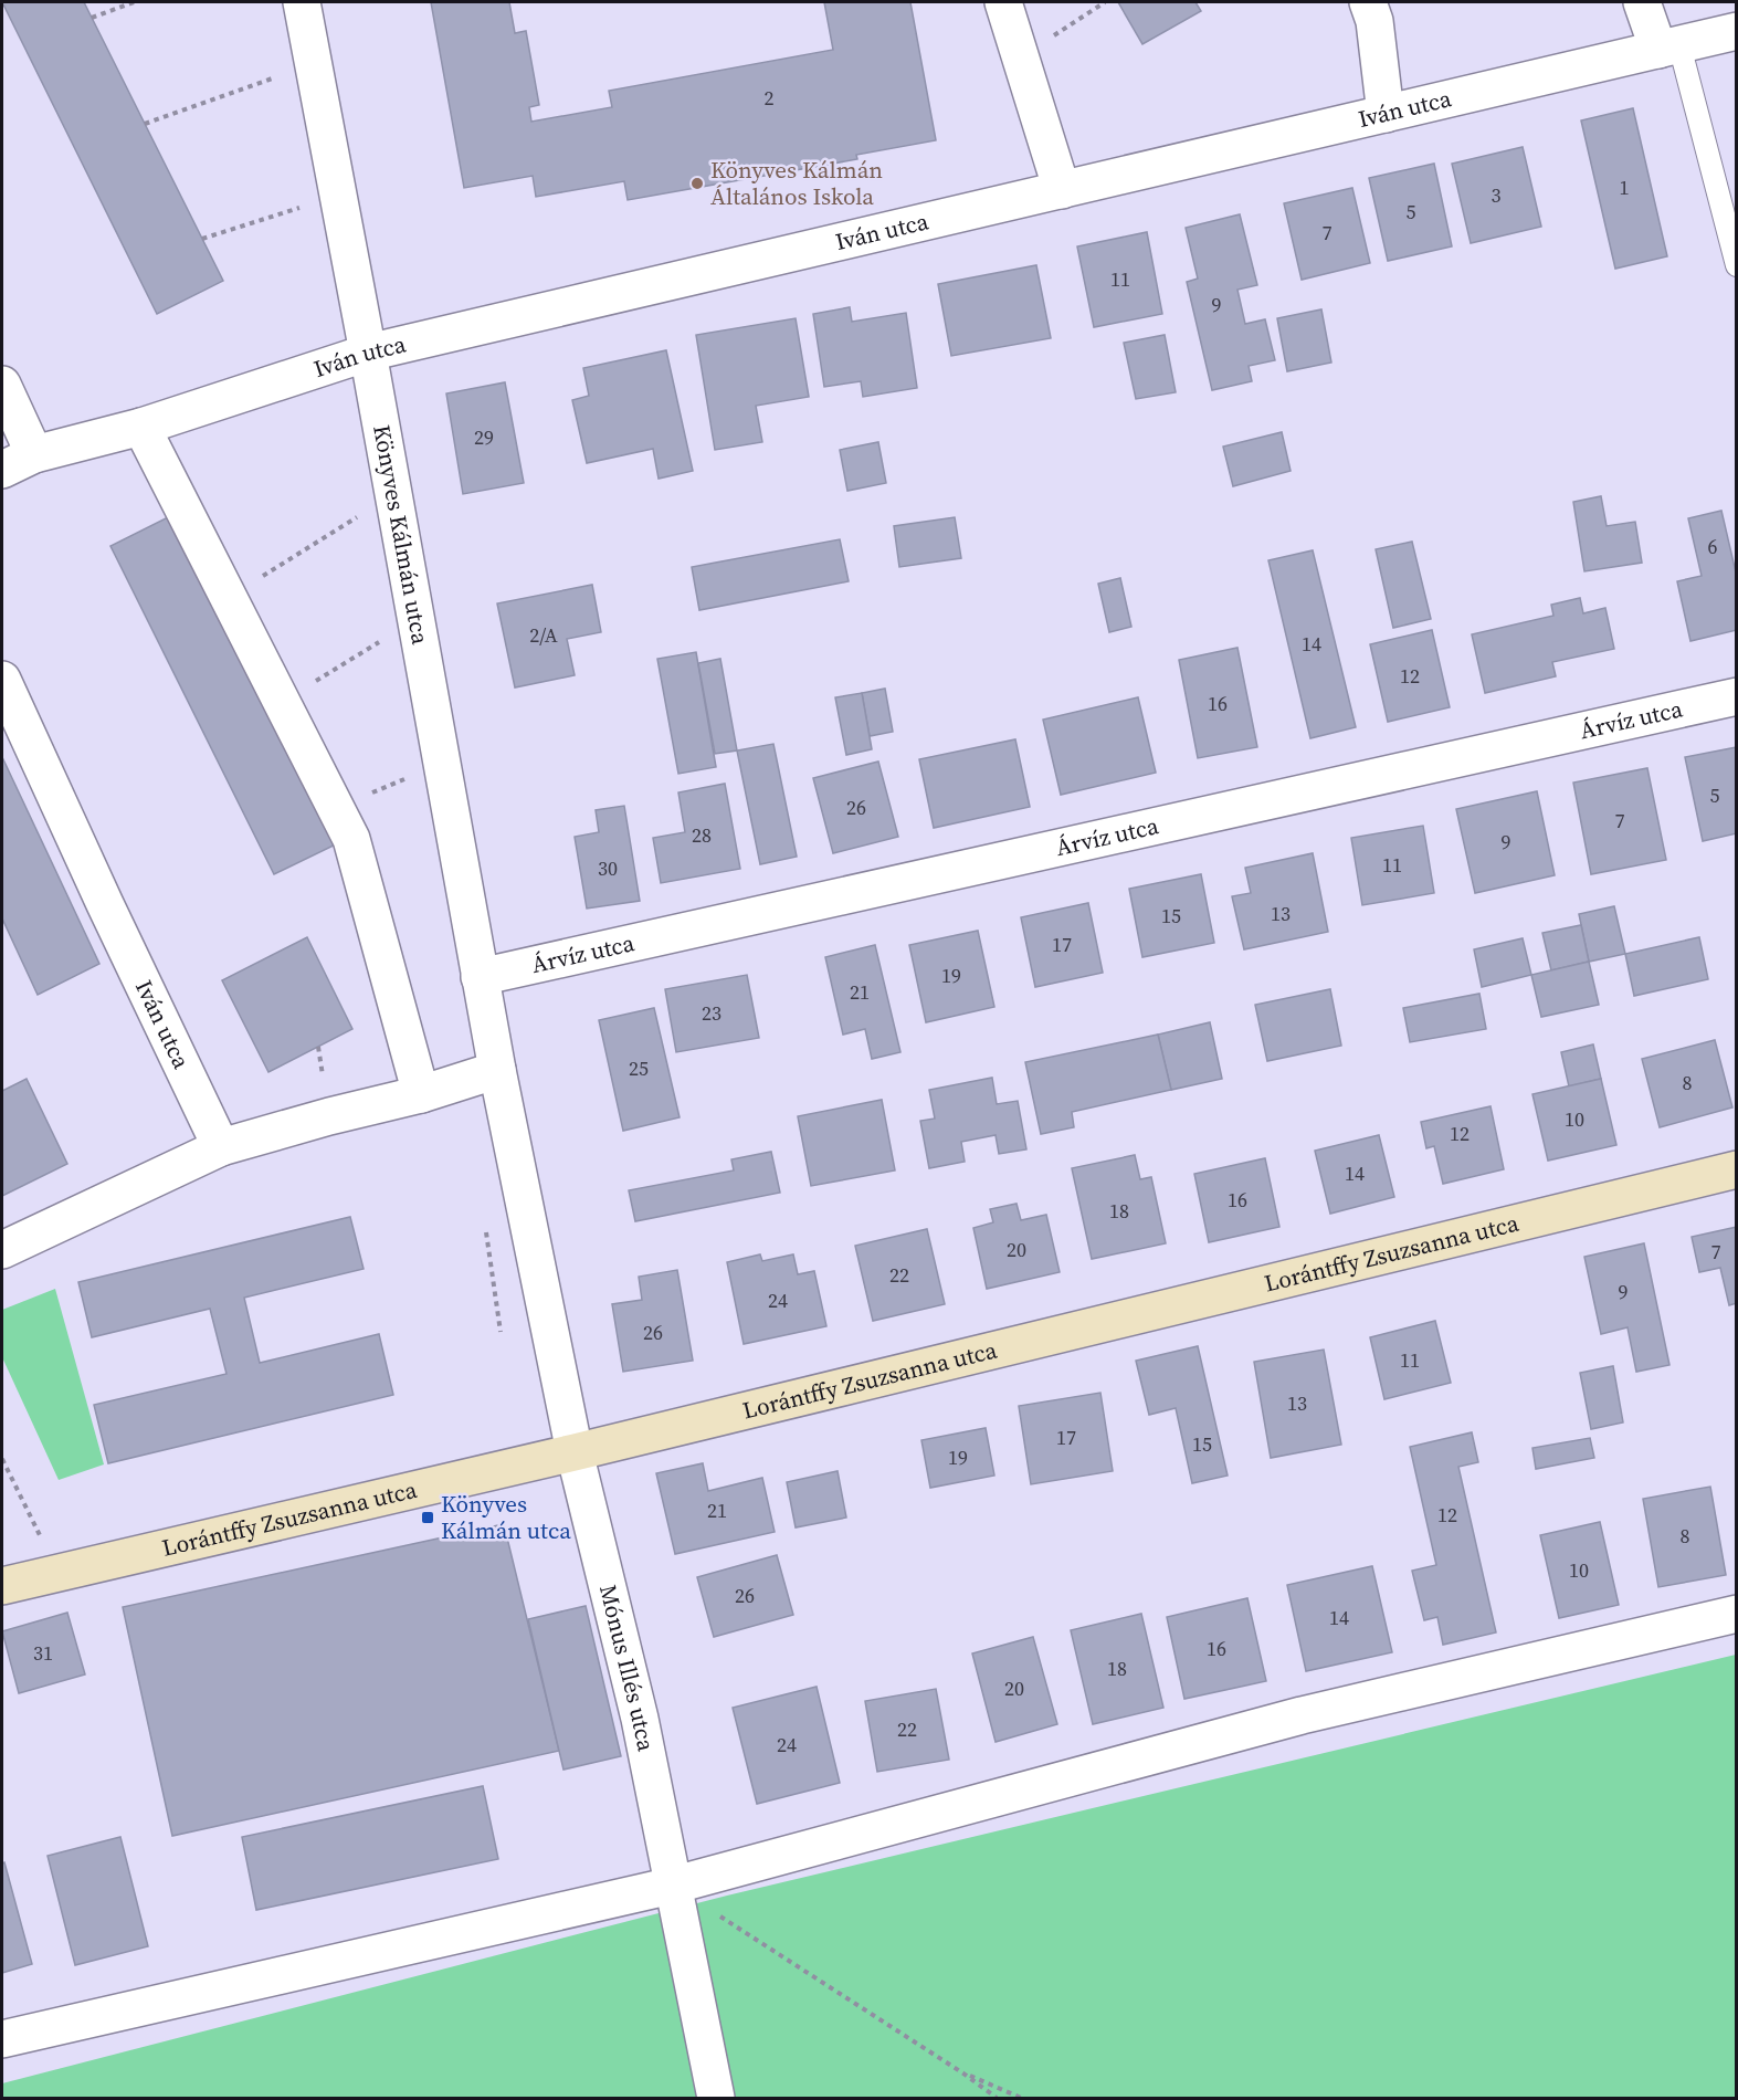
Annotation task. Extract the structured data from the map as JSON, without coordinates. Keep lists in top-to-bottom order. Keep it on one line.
{"streets":{"main road":["Lorántffy Zsuzsanna utca"],"street":["Iván utca","Könyves Kálmán utca","Árvíz utca","Mónus Illés utca"]},"crossings":[["Iván utca","Könyves Kálmán utca"],["Könyves Kálmán utca","Árvíz utca"],["Könyves Kálmán utca","Lorántffy Zsuzsanna utca"],["Könyves Kálmán utca","Mónus Illés utca"],["Lorántffy Zsuzsanna utca","Mónus Illés utca"]],"places":{"other":["Könyves Kálmán Általános Iskola"],"transit":["Könyves Kálmán utca"]},"house_numbers":["2","1","3","5","7","11","9","29","6","2/A","14","12","16","5","26","7","28","9","11","30","13","15","17","19","21","23","25","8","10","12","14","16","18","20","7","22","9","24","26","11","13","17","15","19","21","12","8","10","26","14","16","31","18","20","22","24"]}
